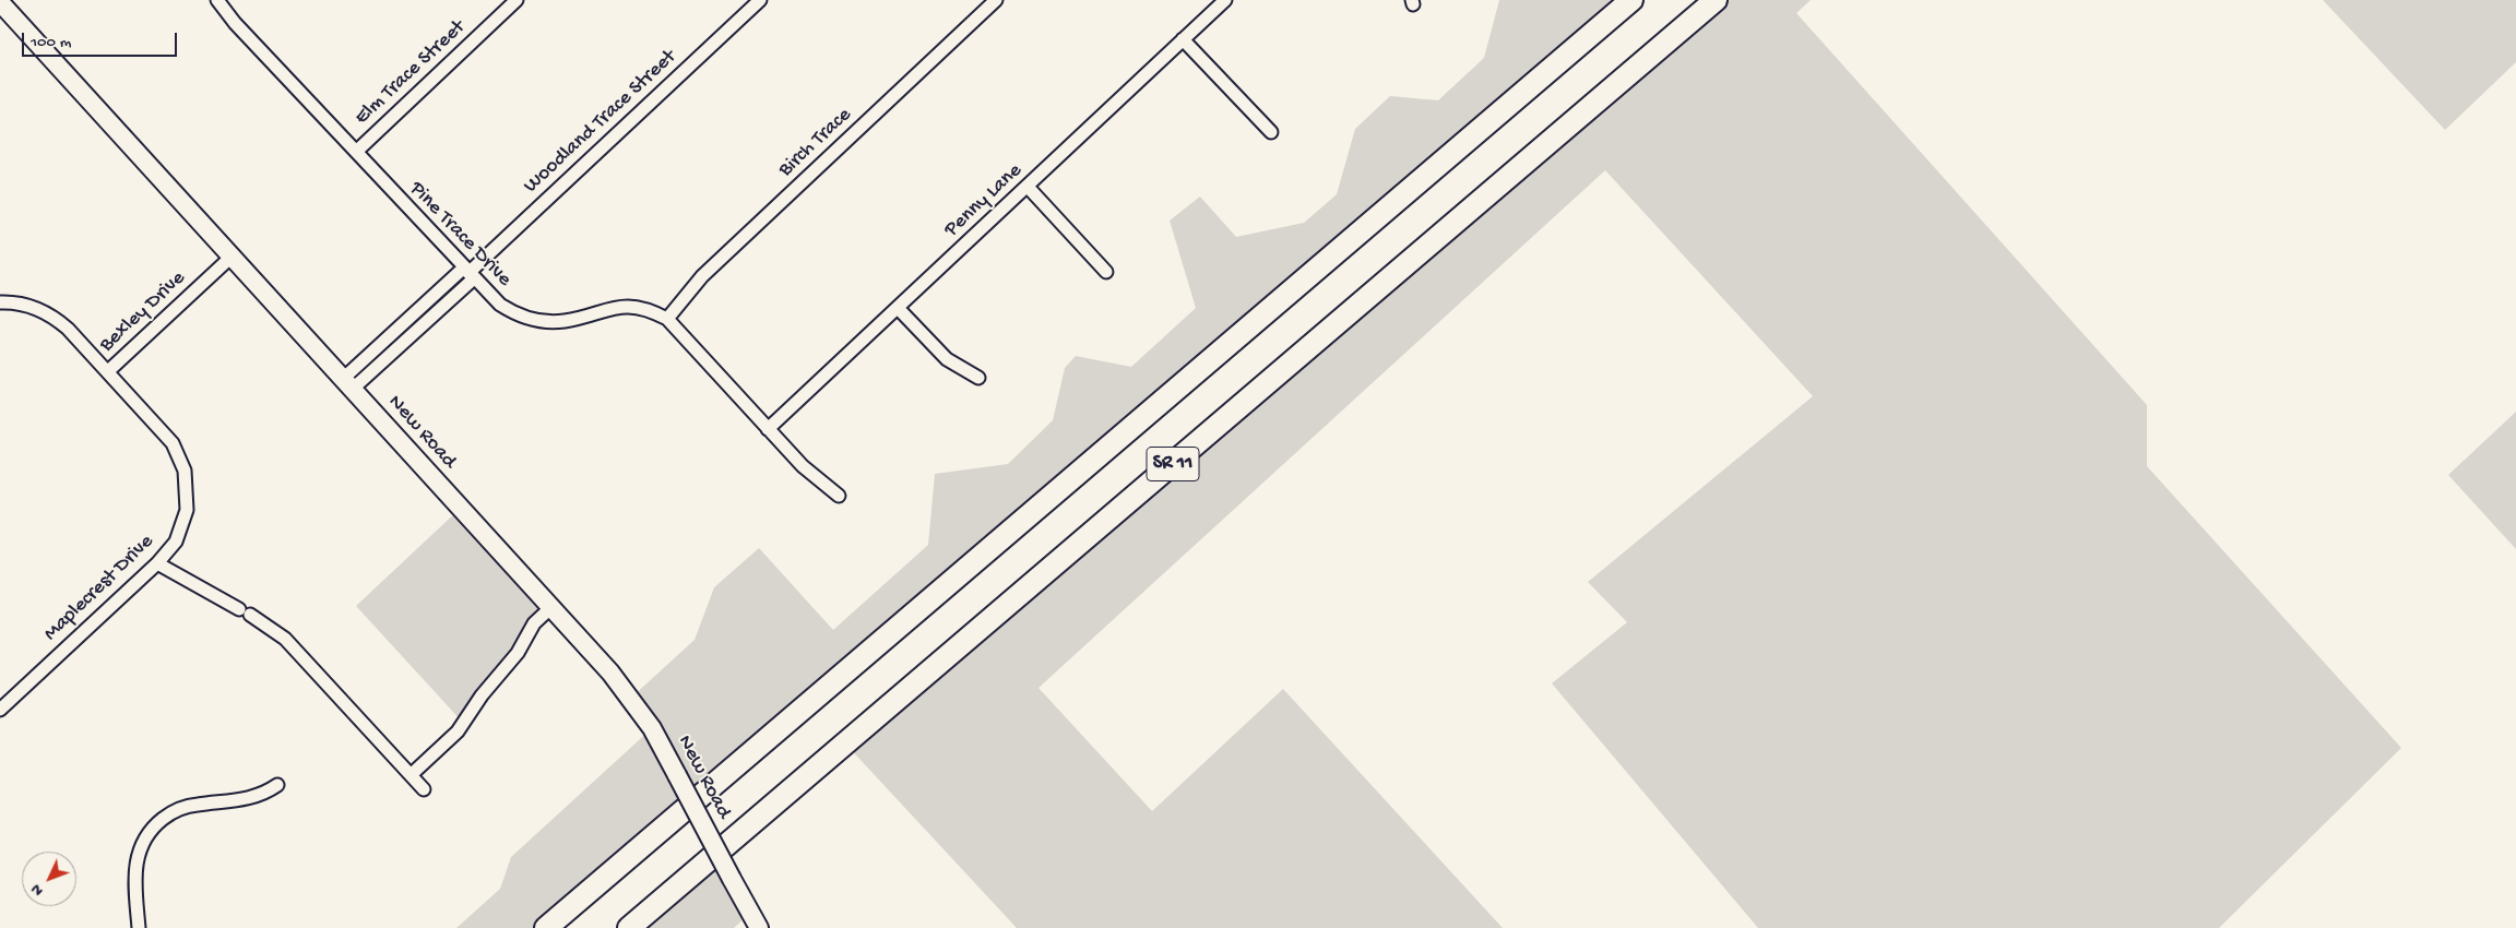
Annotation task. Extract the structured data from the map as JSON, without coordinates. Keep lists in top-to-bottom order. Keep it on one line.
{"streets":{"highway":["SR 11"],"street":["Elm Trace Street","Woodland Trace Street","Birch Trace","Penny Lane","Pine Trace Drive","Bexley Drive","New Road","Maplecrest Drive"]},"crossings":[["Elm Trace Street","Pine Trace Drive"],["Woodland Trace Street","Pine Trace Drive"],["Woodland Trace Street","New Road"],["Birch Trace","Pine Trace Drive"],["Penny Lane","Pine Trace Drive"],["Bexley Drive","New Road"],["Bexley Drive","Maplecrest Drive"]],"scale_bar":"100 m","north":"bottom left"}
